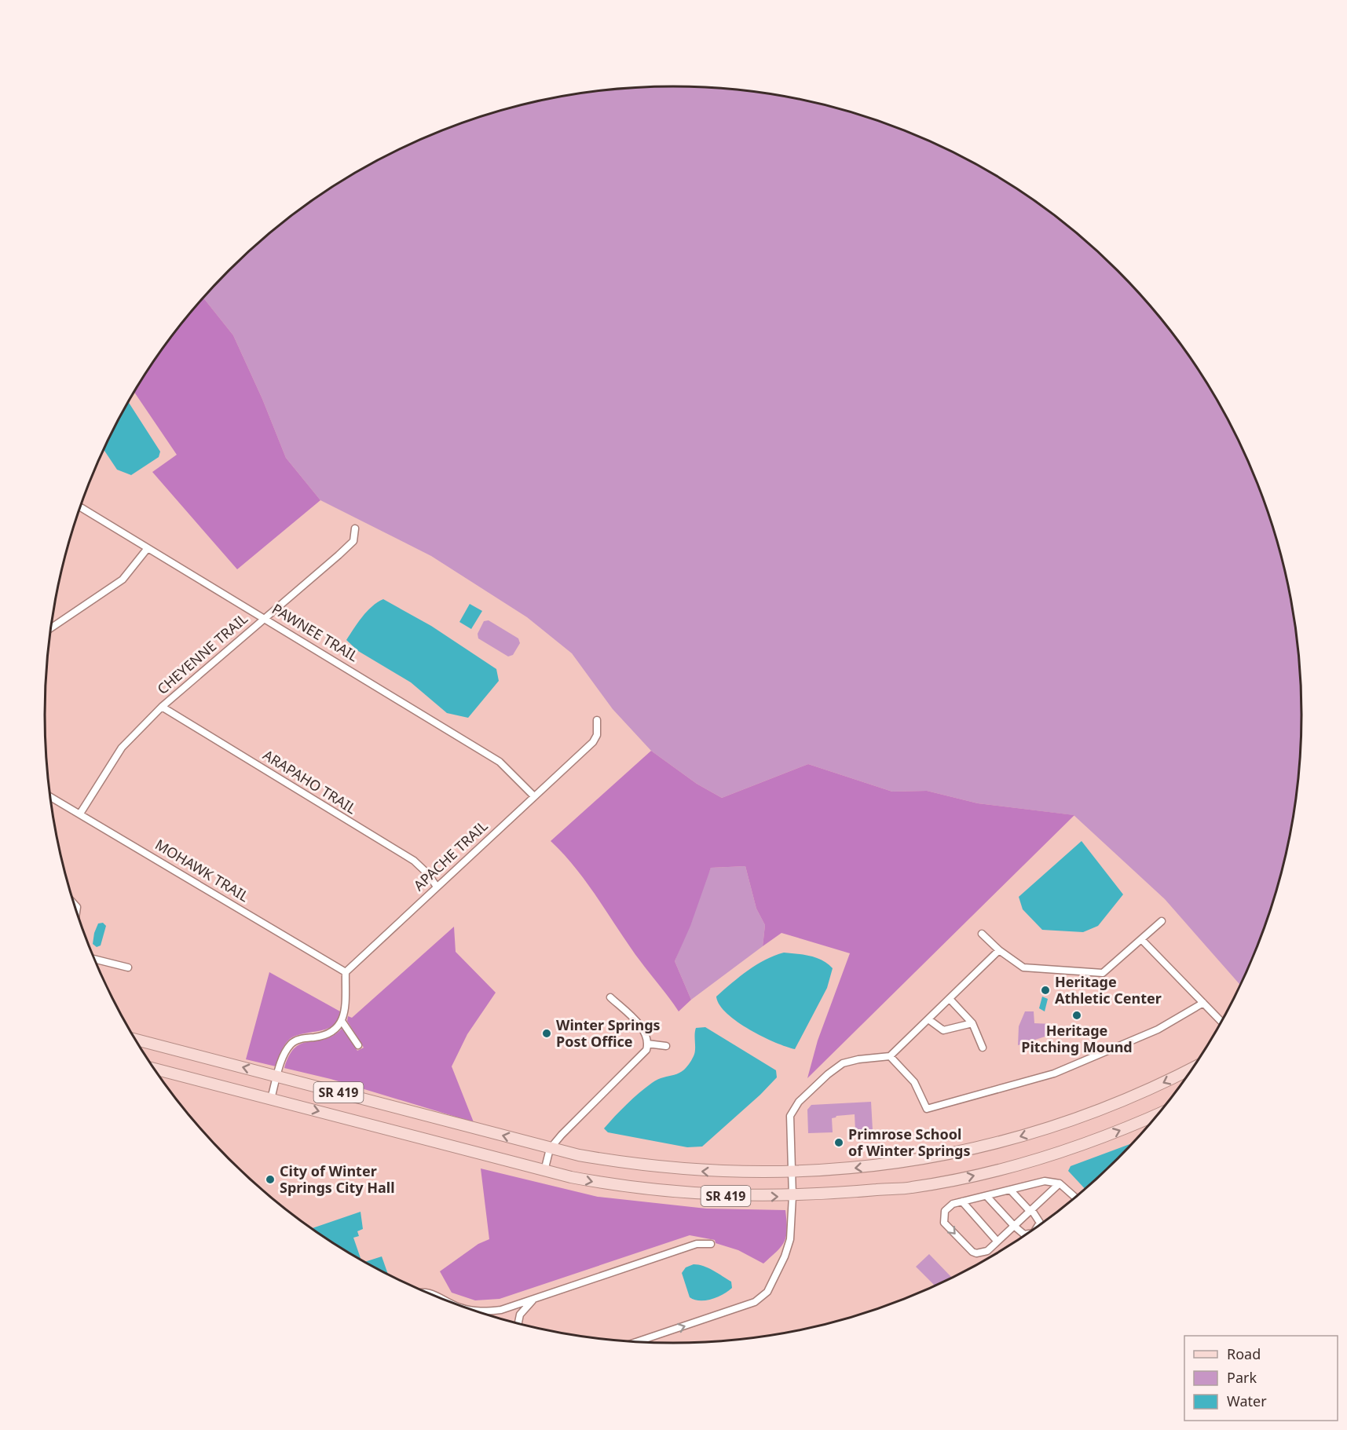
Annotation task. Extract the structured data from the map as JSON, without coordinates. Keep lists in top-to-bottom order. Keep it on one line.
{"streets":{"main road":["SR 419"],"street":["PAWNEE TRAIL","CHEYENNE TRAIL","ARAPAHO TRAIL","APACHE TRAIL","MOHAWK TRAIL"]},"crossings":[["PAWNEE TRAIL","CHEYENNE TRAIL"],["PAWNEE TRAIL","APACHE TRAIL"],["CHEYENNE TRAIL","ARAPAHO TRAIL"],["CHEYENNE TRAIL","MOHAWK TRAIL"],["ARAPAHO TRAIL","APACHE TRAIL"],["APACHE TRAIL","MOHAWK TRAIL"]],"places":["Heritage Athletic Center","Heritage Pitching Mound","Winter Springs Post Office","Primrose School of Winter Springs","City of Winter Springs City Hall"],"legend":["Road","Park","Water"]}
